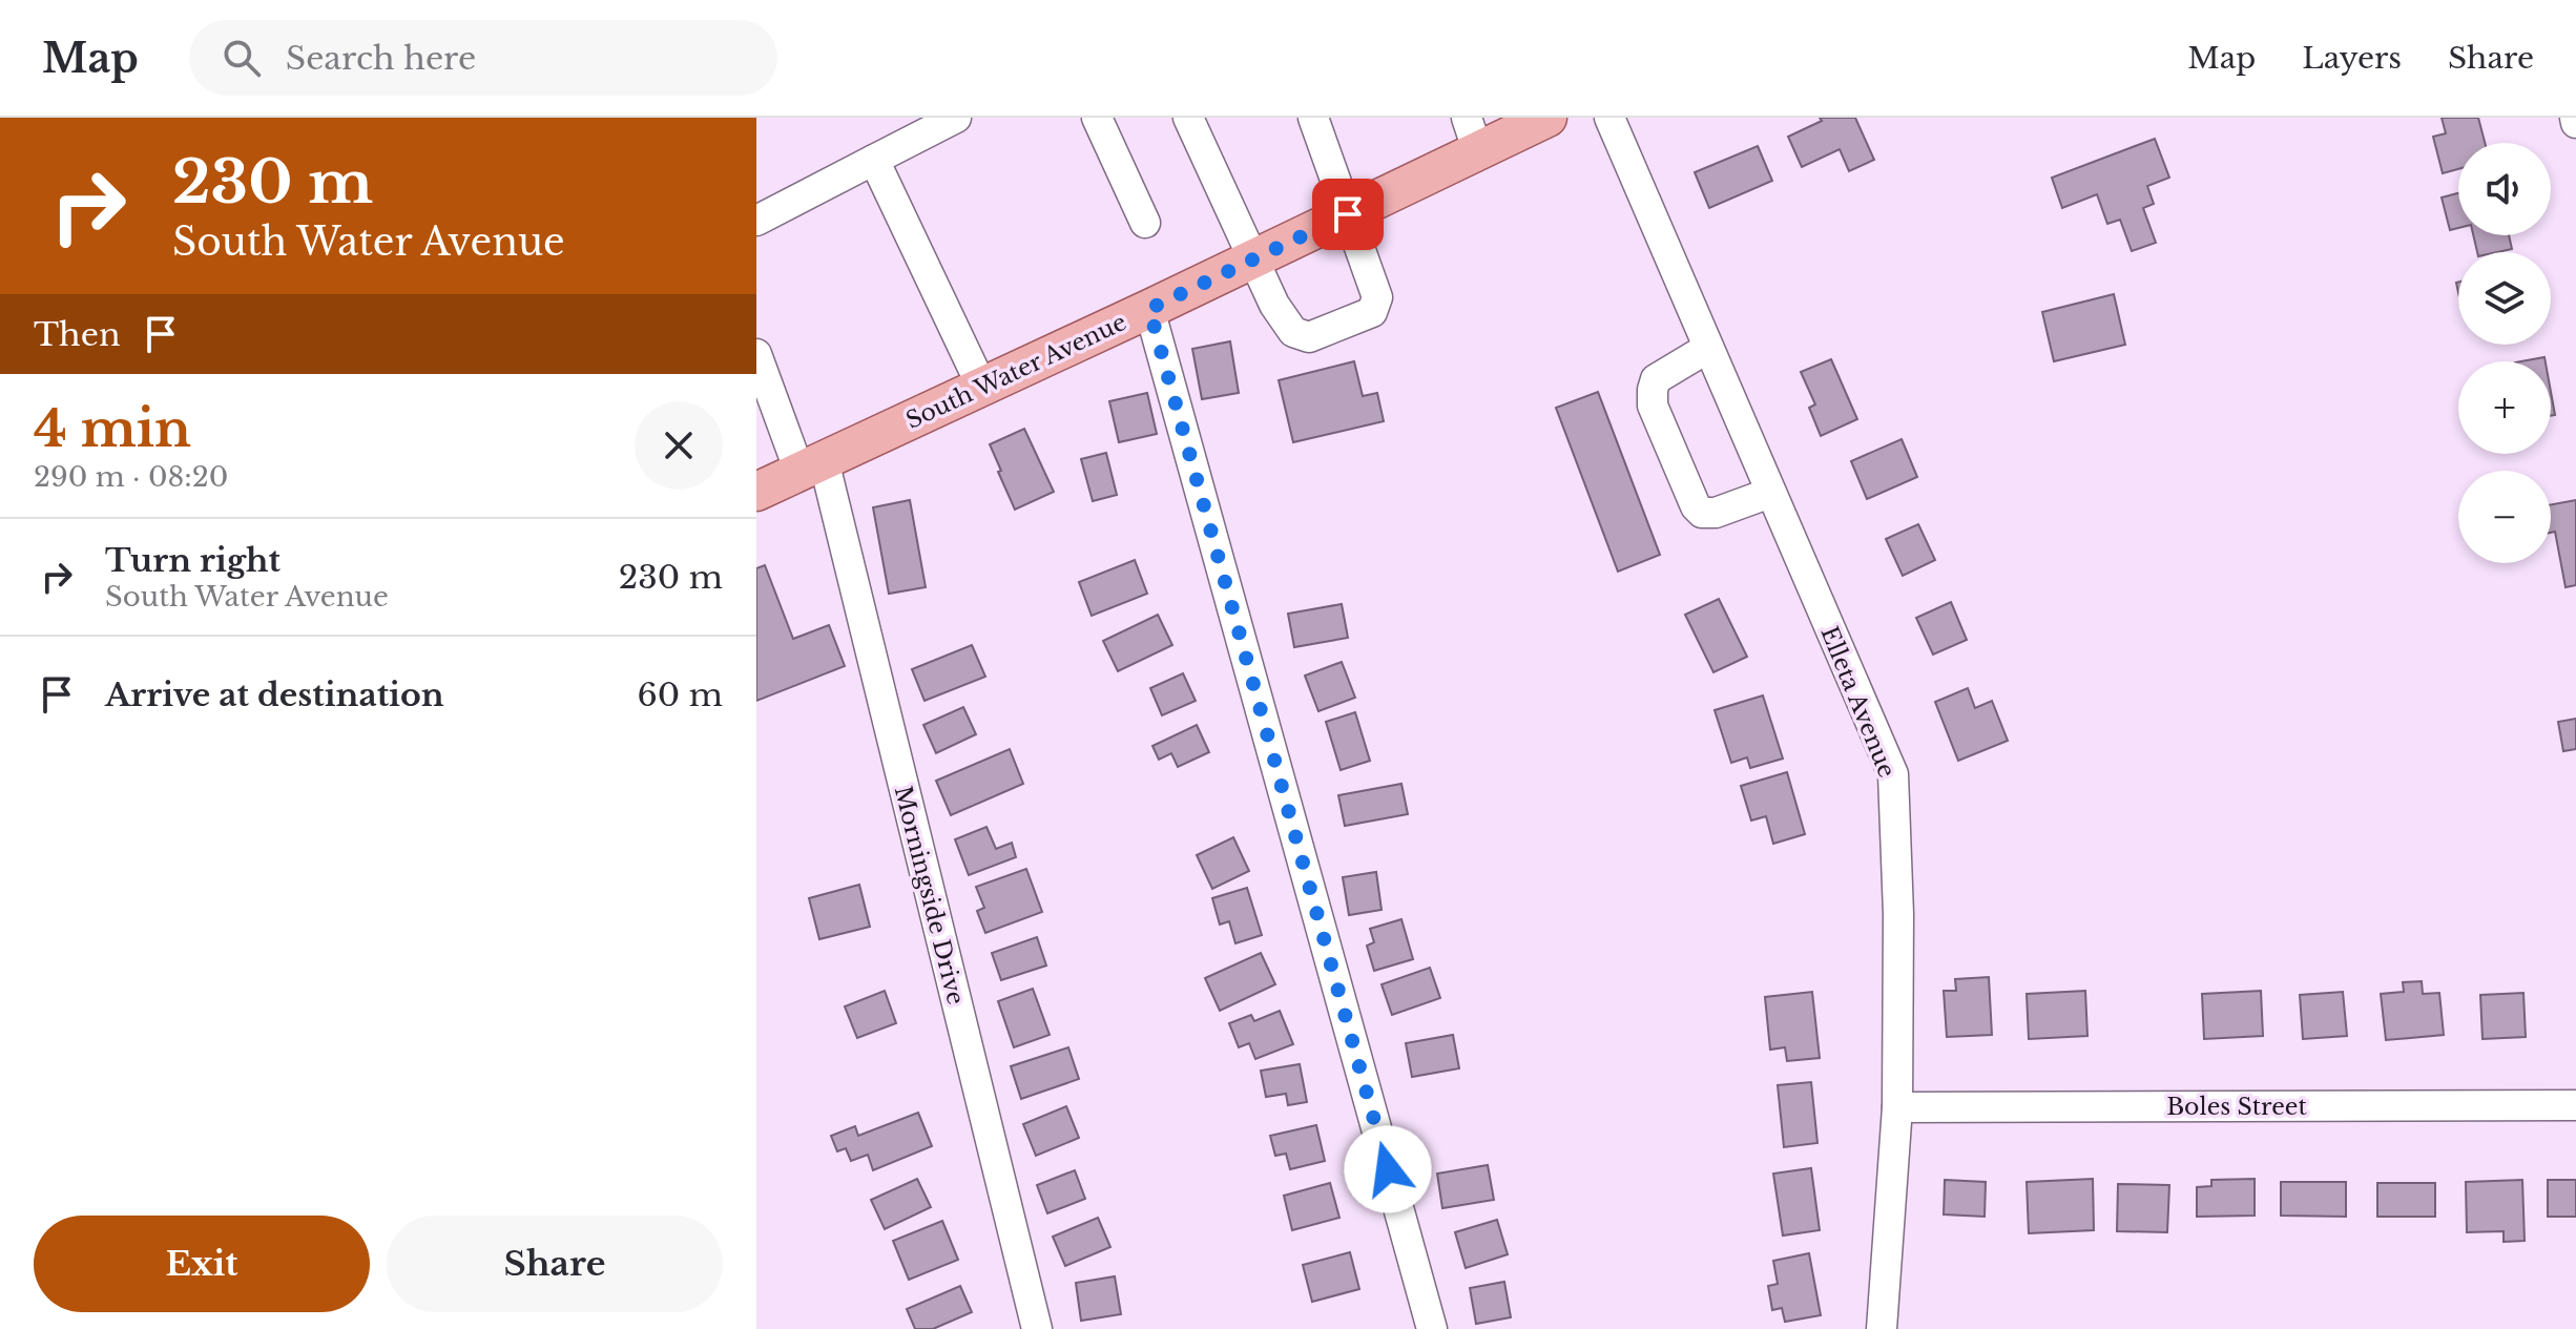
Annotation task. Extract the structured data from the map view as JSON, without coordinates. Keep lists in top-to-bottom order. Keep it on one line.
{"streets":{"main road":["South Water Avenue"],"street":["Elleta Avenue","Morningside Drive","Boles Street"]},"crossings":[["South Water Avenue","Morningside Drive"],["Elleta Avenue","Boles Street"]],"page":{"header":"Map","search":"Search here","nav":["Map","Layers","Share"],"turn":["230 m","South Water Avenue"],"map_buttons":["+","−"],"then":"Then","heading":["4 min","290 m · 08:20"],"list":[{"name":"Turn right","note":"South Water Avenue","value":"230 m"},{"name":"Arrive at destination","value":"60 m"}],"buttons":["Exit","Share"]}}
